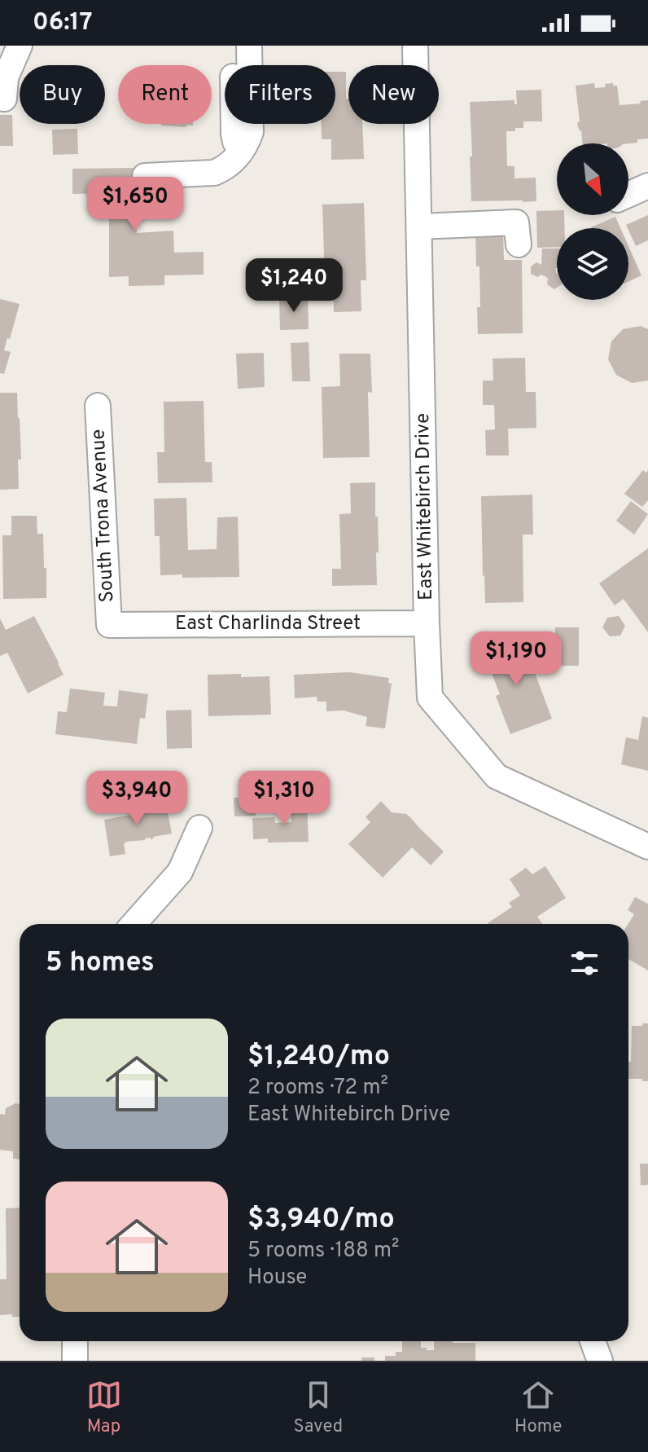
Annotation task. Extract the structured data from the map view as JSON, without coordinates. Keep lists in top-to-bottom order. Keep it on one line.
{"streets":{"street":["East Whitebirch Drive","South Trona Avenue","East Charlinda Street"]},"crossings":[["East Whitebirch Drive","East Charlinda Street"],["South Trona Avenue","East Charlinda Street"]],"north":"bottom right","page":{"status":"06:17","chip":["Buy","Rent","Filters","New"],"price":["$1,650","$1,240","$1,190","$3,940","$1,310"],"heading":"5 homes","list":[{"name":"$1,240/mo","note":"2 rooms · 72 m² · East Whitebirch Drive"},{"name":"$3,940/mo","note":"5 rooms · 188 m² · House"}],"tabs":["Map","Saved","Home"]}}
